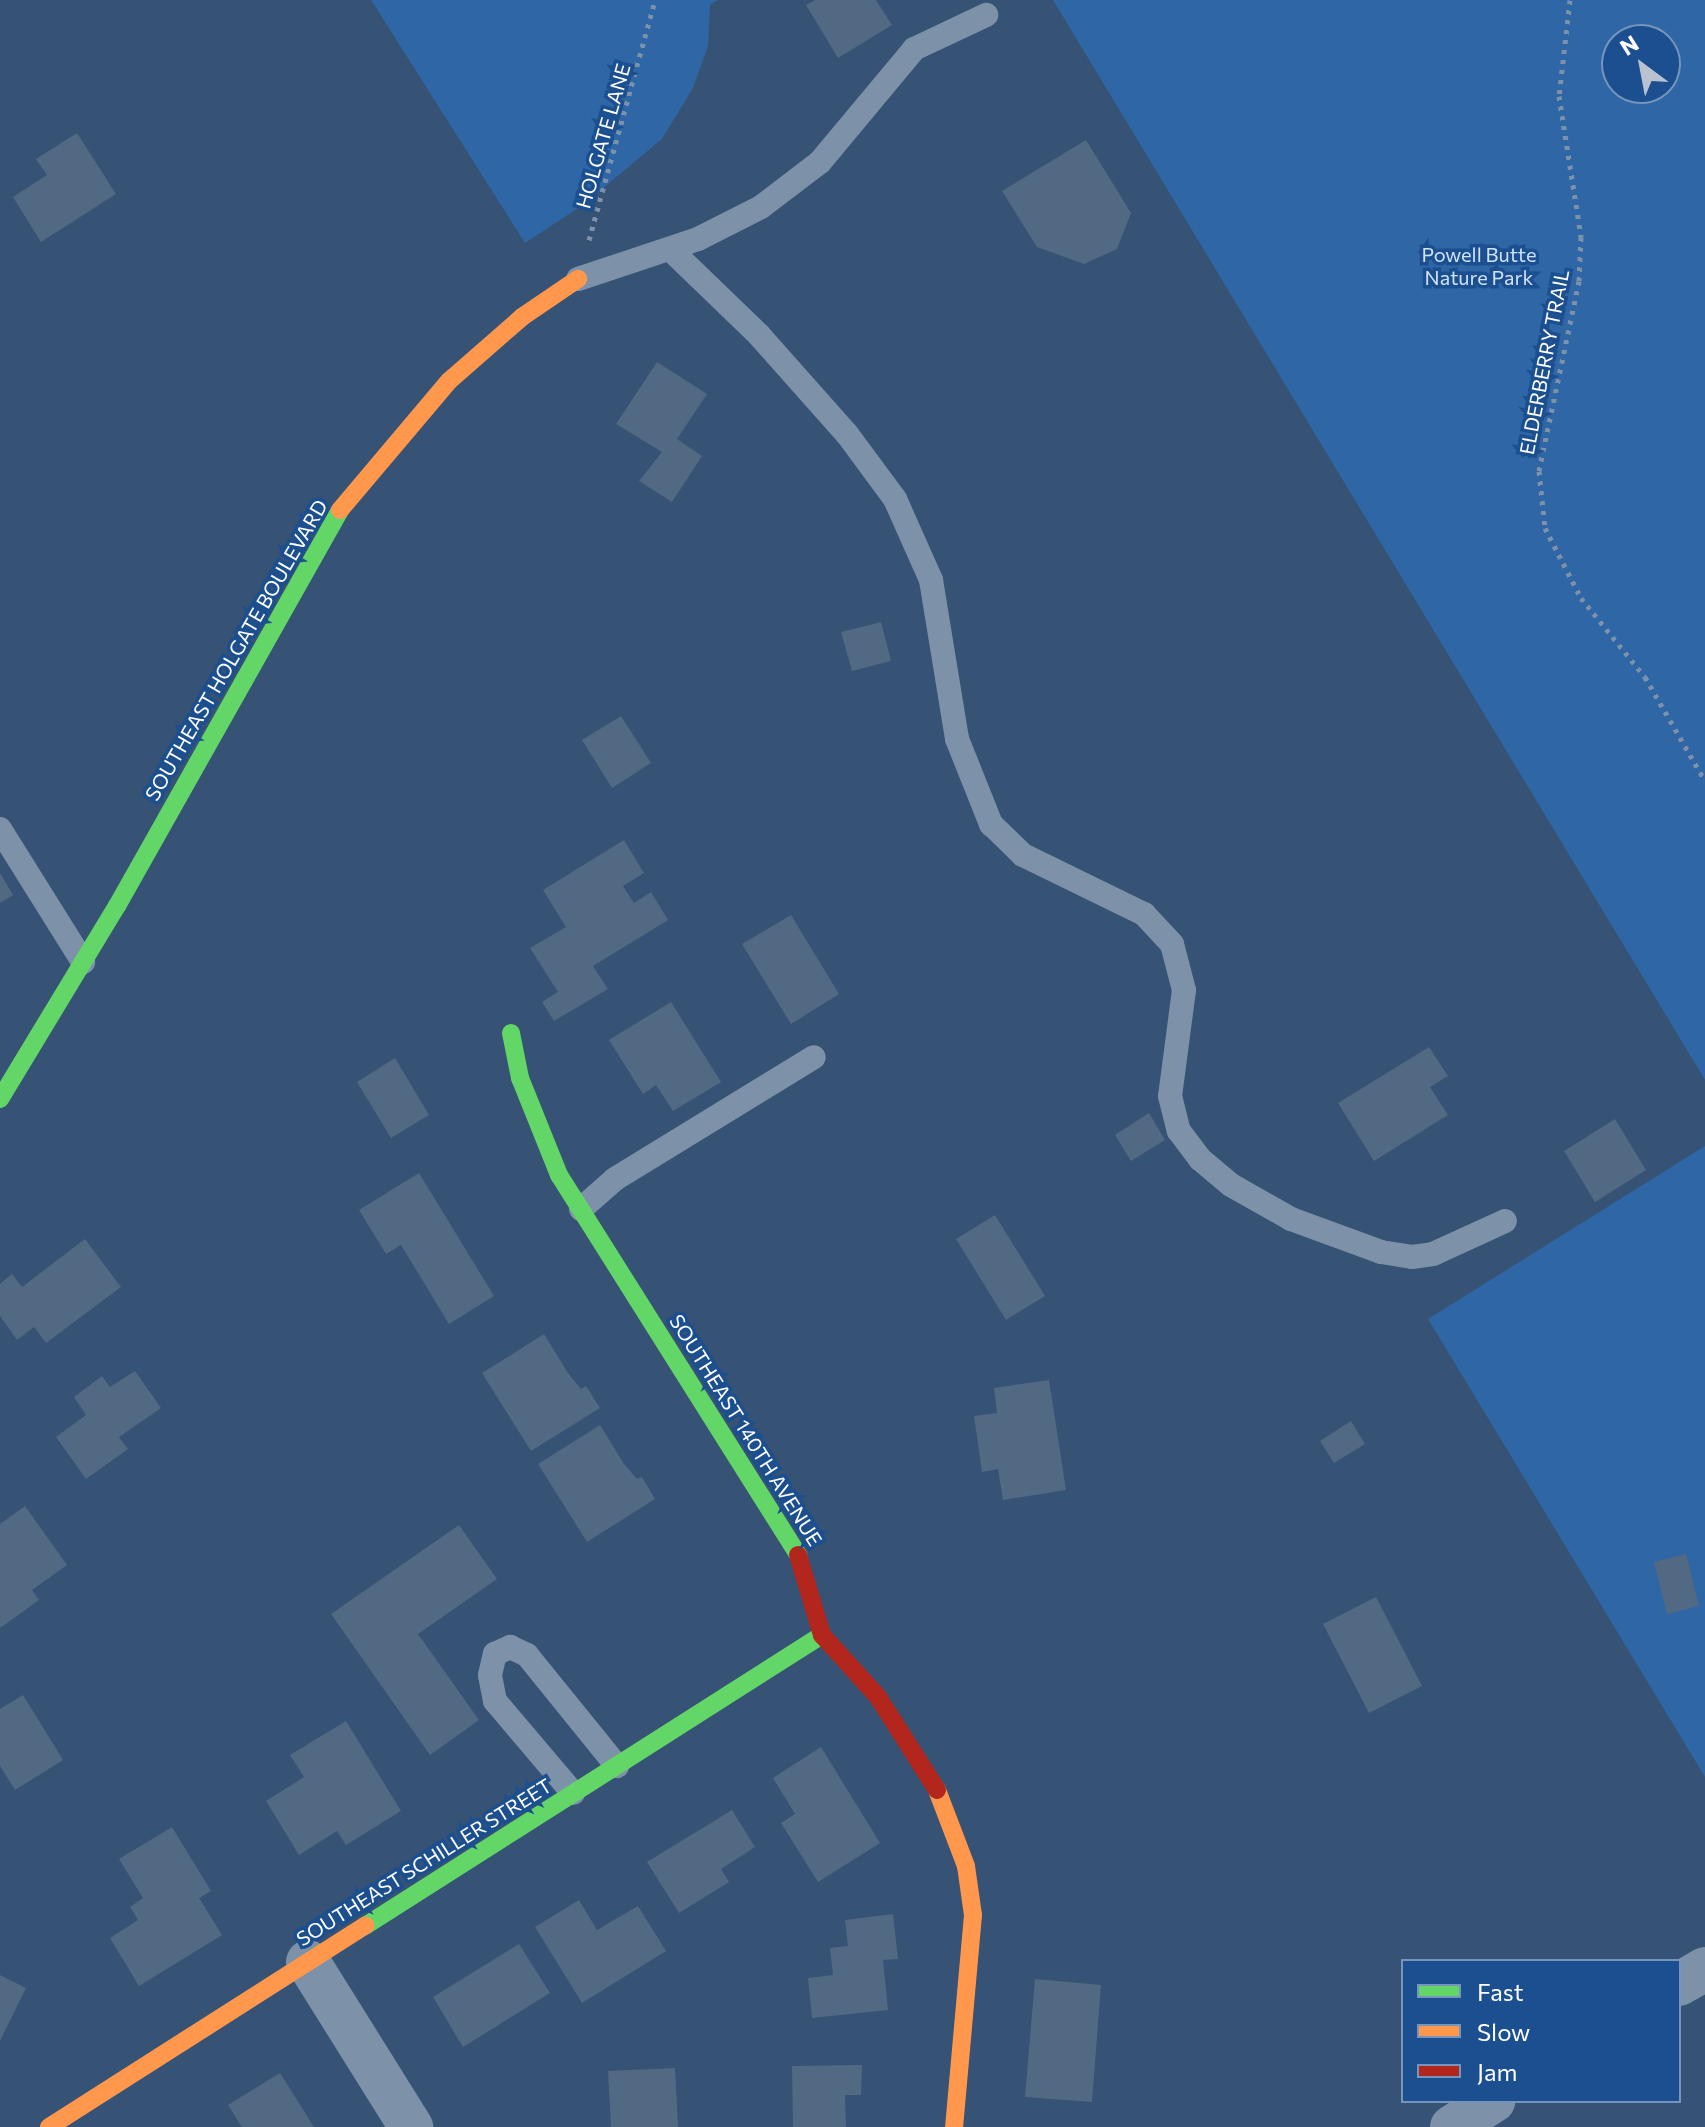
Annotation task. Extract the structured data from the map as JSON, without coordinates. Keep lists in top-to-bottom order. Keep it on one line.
{"streets":{"street":["SOUTHEAST HOLGATE BOULEVARD","SOUTHEAST 140TH AVENUE","SOUTHEAST SCHILLER STREET"],"path":["HOLGATE LANE","ELDERBERRY TRAIL"]},"crossings":[["HOLGATE LANE","SOUTHEAST HOLGATE BOULEVARD"],["SOUTHEAST 140TH AVENUE","SOUTHEAST SCHILLER STREET"]],"parks":["Powell Butte Nature Park"],"legend":["Fast","Slow","Jam"],"north":"top left"}
